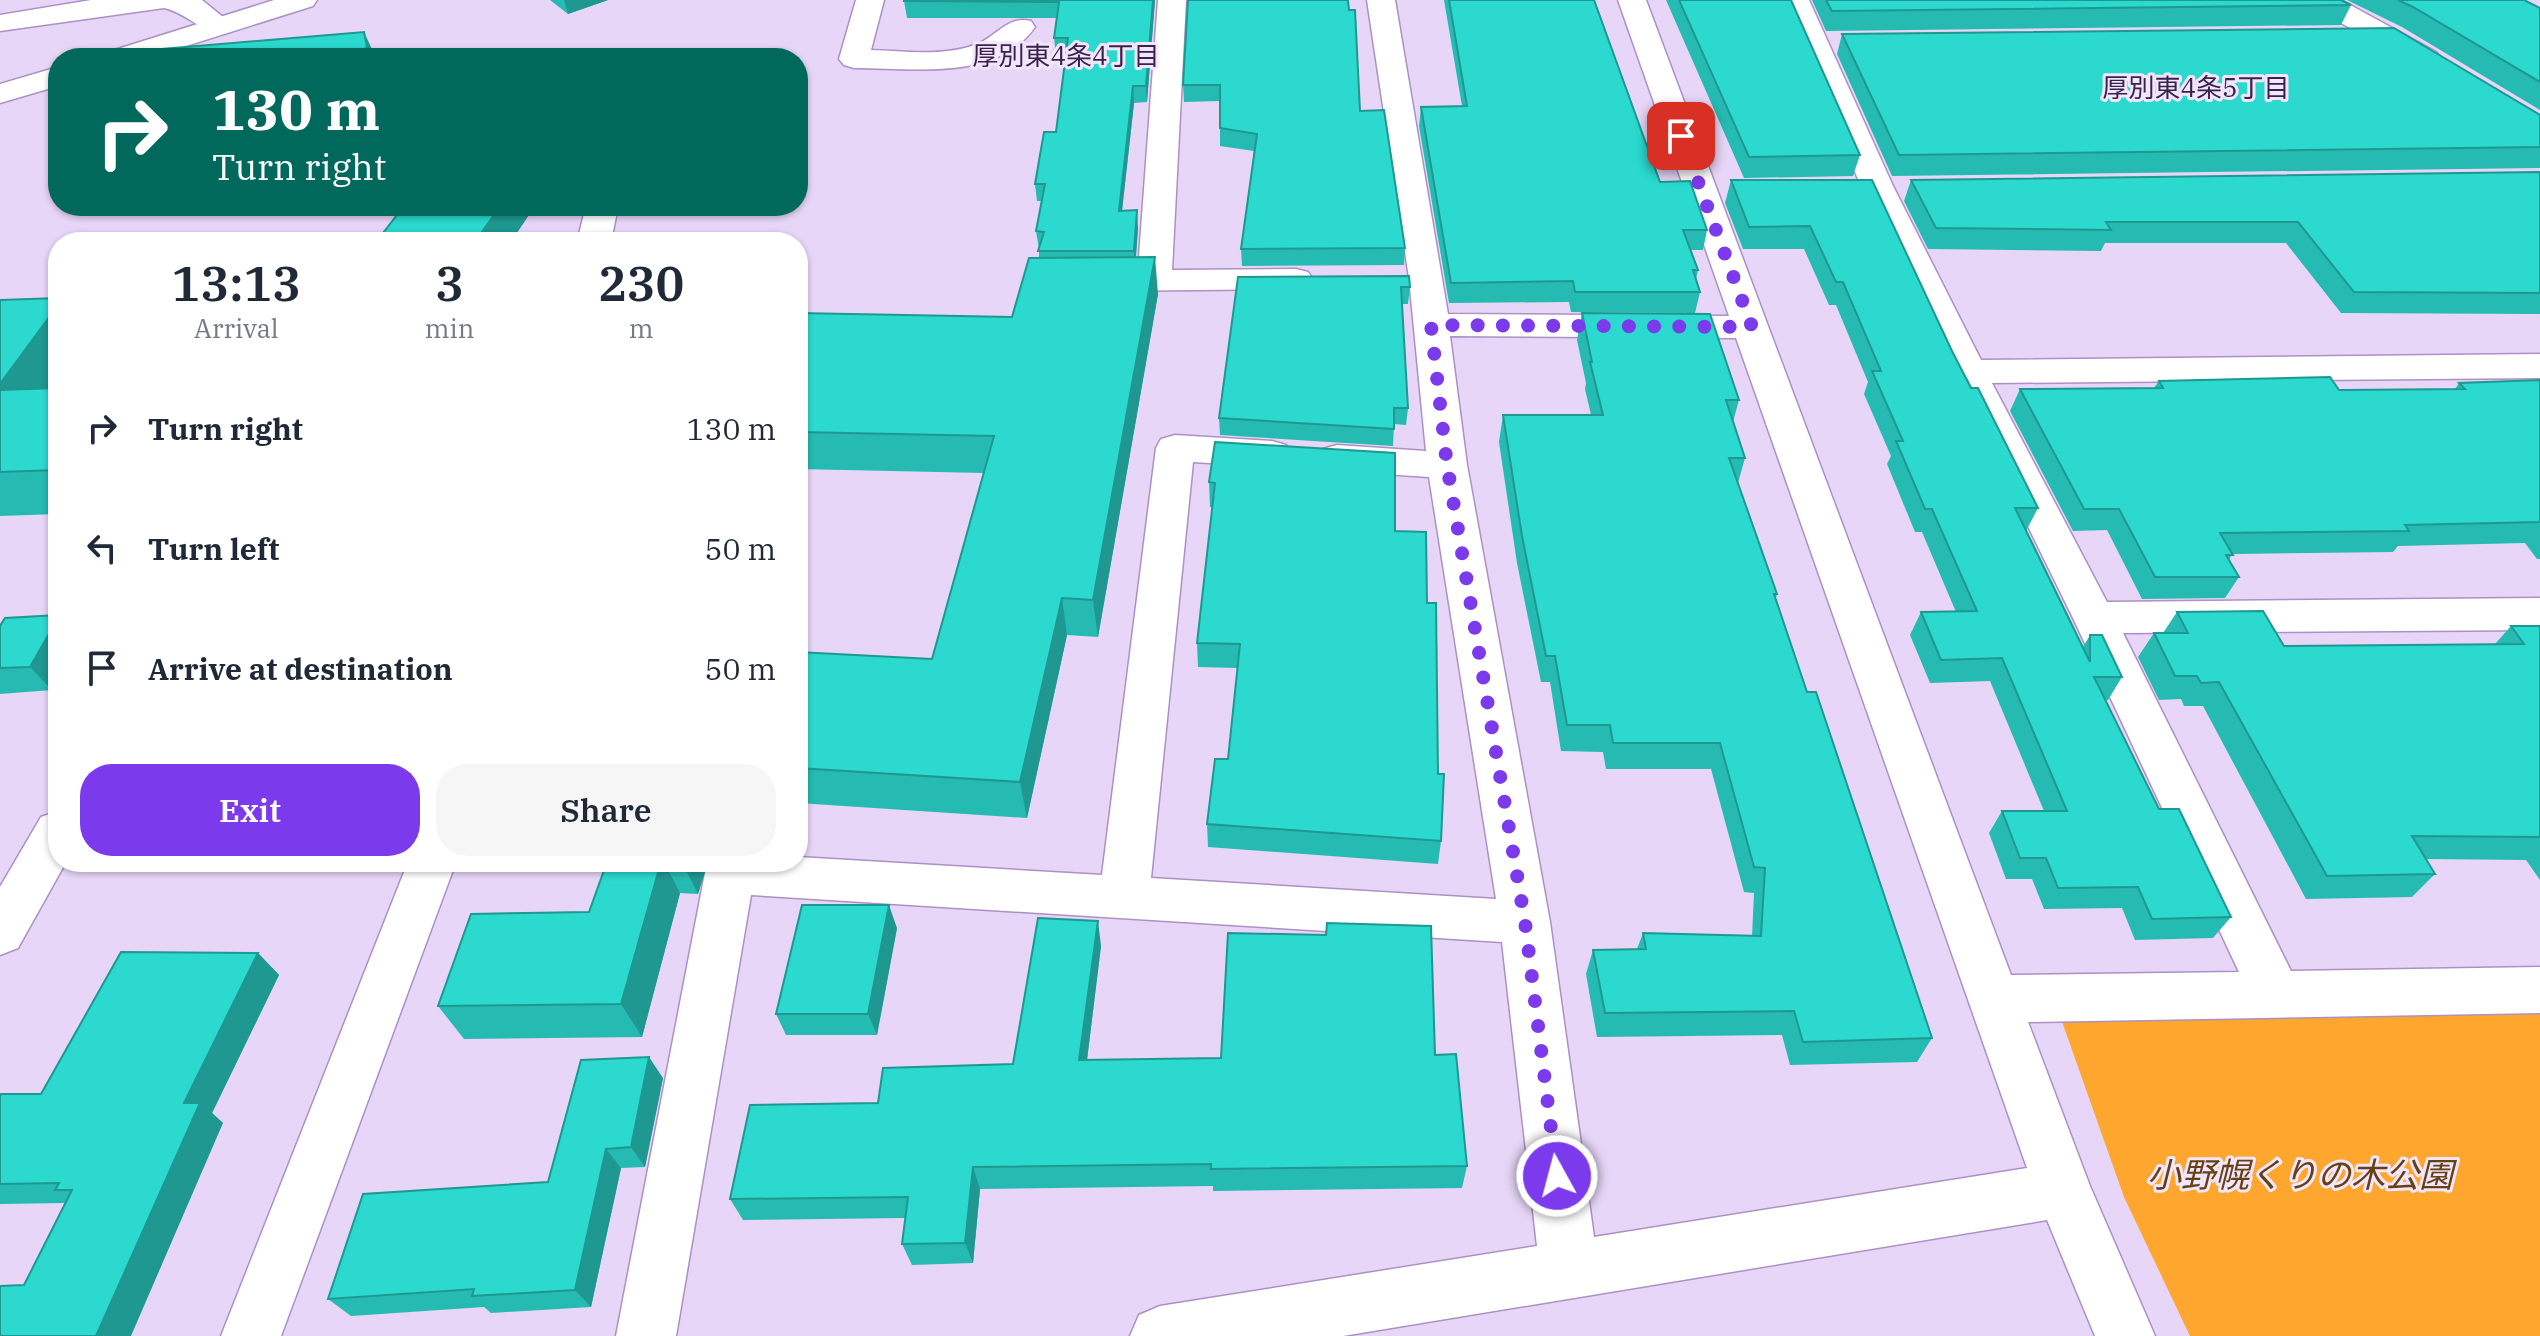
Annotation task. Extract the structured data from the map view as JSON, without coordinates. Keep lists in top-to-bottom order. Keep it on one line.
{"districts":["厚別東4条4丁目","厚別東4条5丁目"],"parks":["小野幌くりの木公園"],"page":{"turn":["130 m","Turn right"],"eta":["13:13","Arrival","3","min","230","m"],"list":[{"name":"Turn right","value":"130 m"},{"name":"Turn left","value":"50 m"},{"name":"Arrive at destination","value":"50 m"}],"buttons":["Exit","Share"]}}
